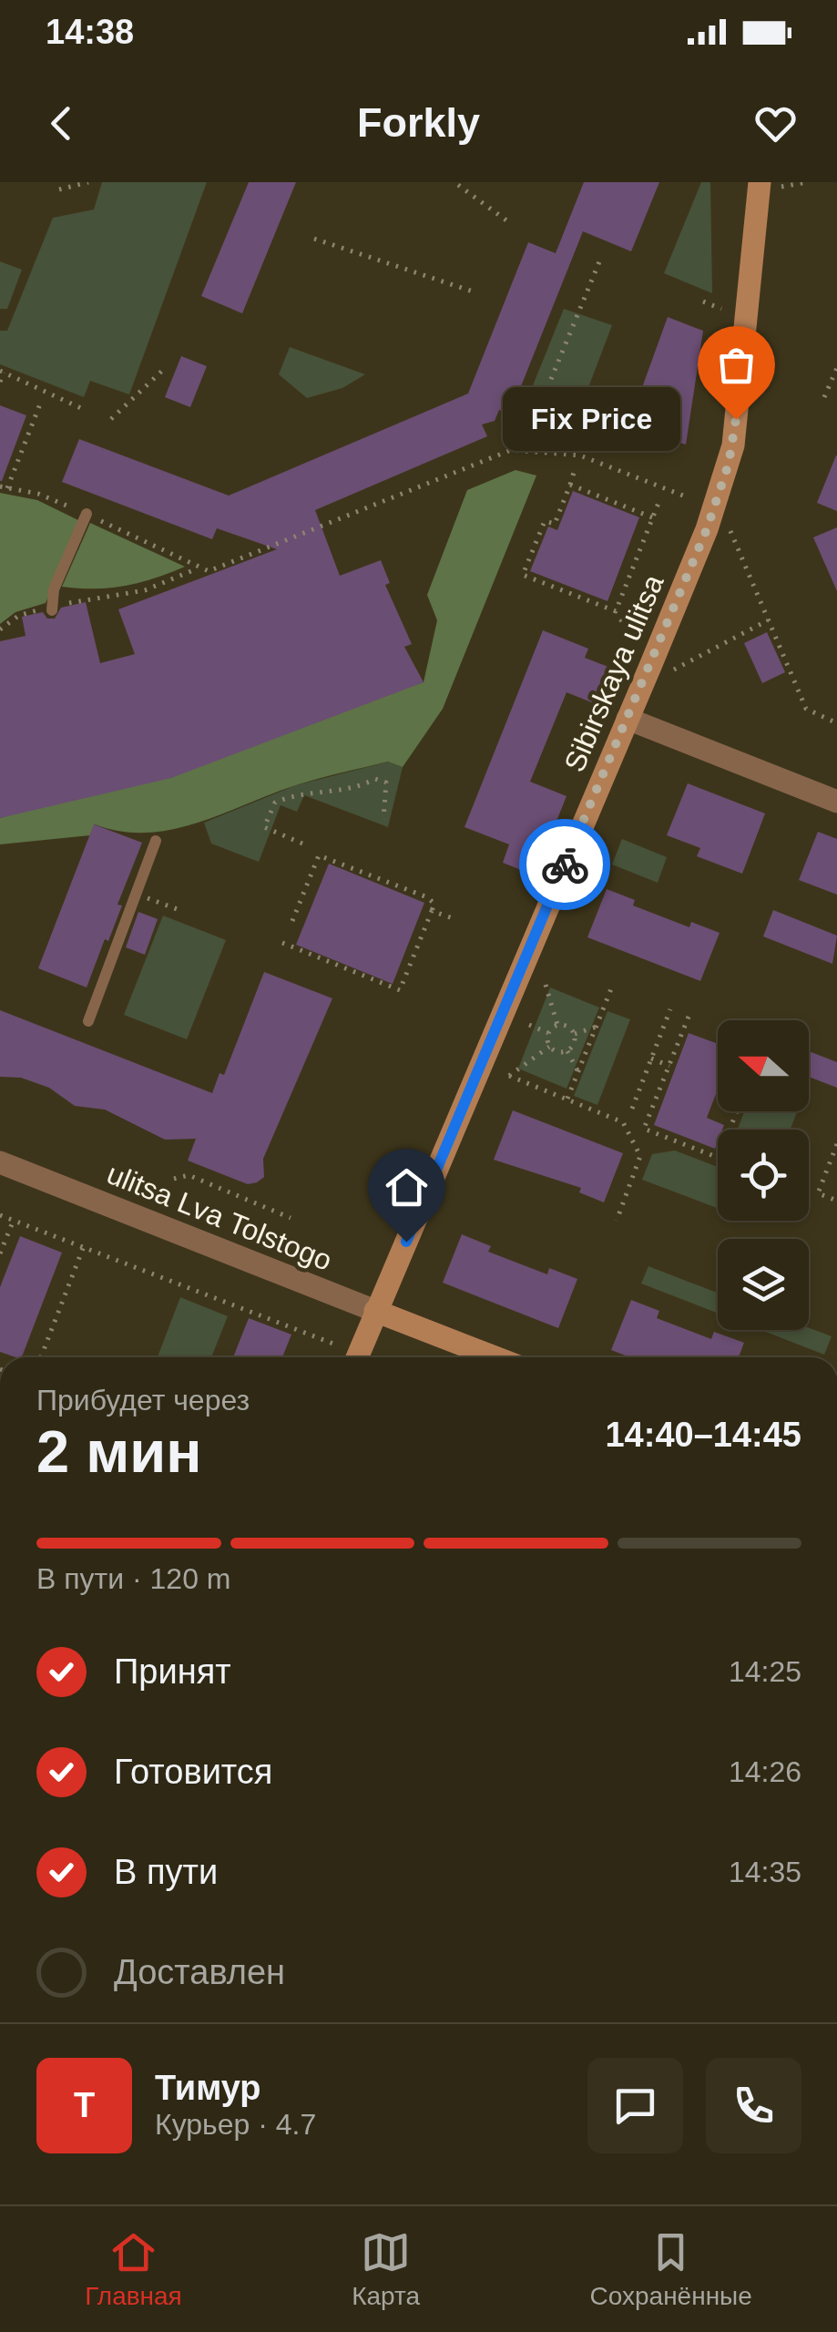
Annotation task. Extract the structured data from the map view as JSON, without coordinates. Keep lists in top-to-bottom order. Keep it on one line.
{"streets":{"main road":["Sibirskaya ulitsa","ulitsa Lva Tolstogo"]},"crossings":[["Sibirskaya ulitsa","ulitsa Lva Tolstogo"]],"places":["Fix Price"],"north":"left","page":{"status":"14:38","header":"Forkly","bubble":"Fix Price","heading":["2 мин","Прибудет через","14:40–14:45"],"panel":["Тимур","Курьер · 4.7"],"bar":"В пути · 120 m","list":[["Принят","14:25"],["Готовится","14:26"],["В пути","14:35"],"Доставлен"],"round":"Т","tabs":["Главная","Карта","Сохранённые"]}}
